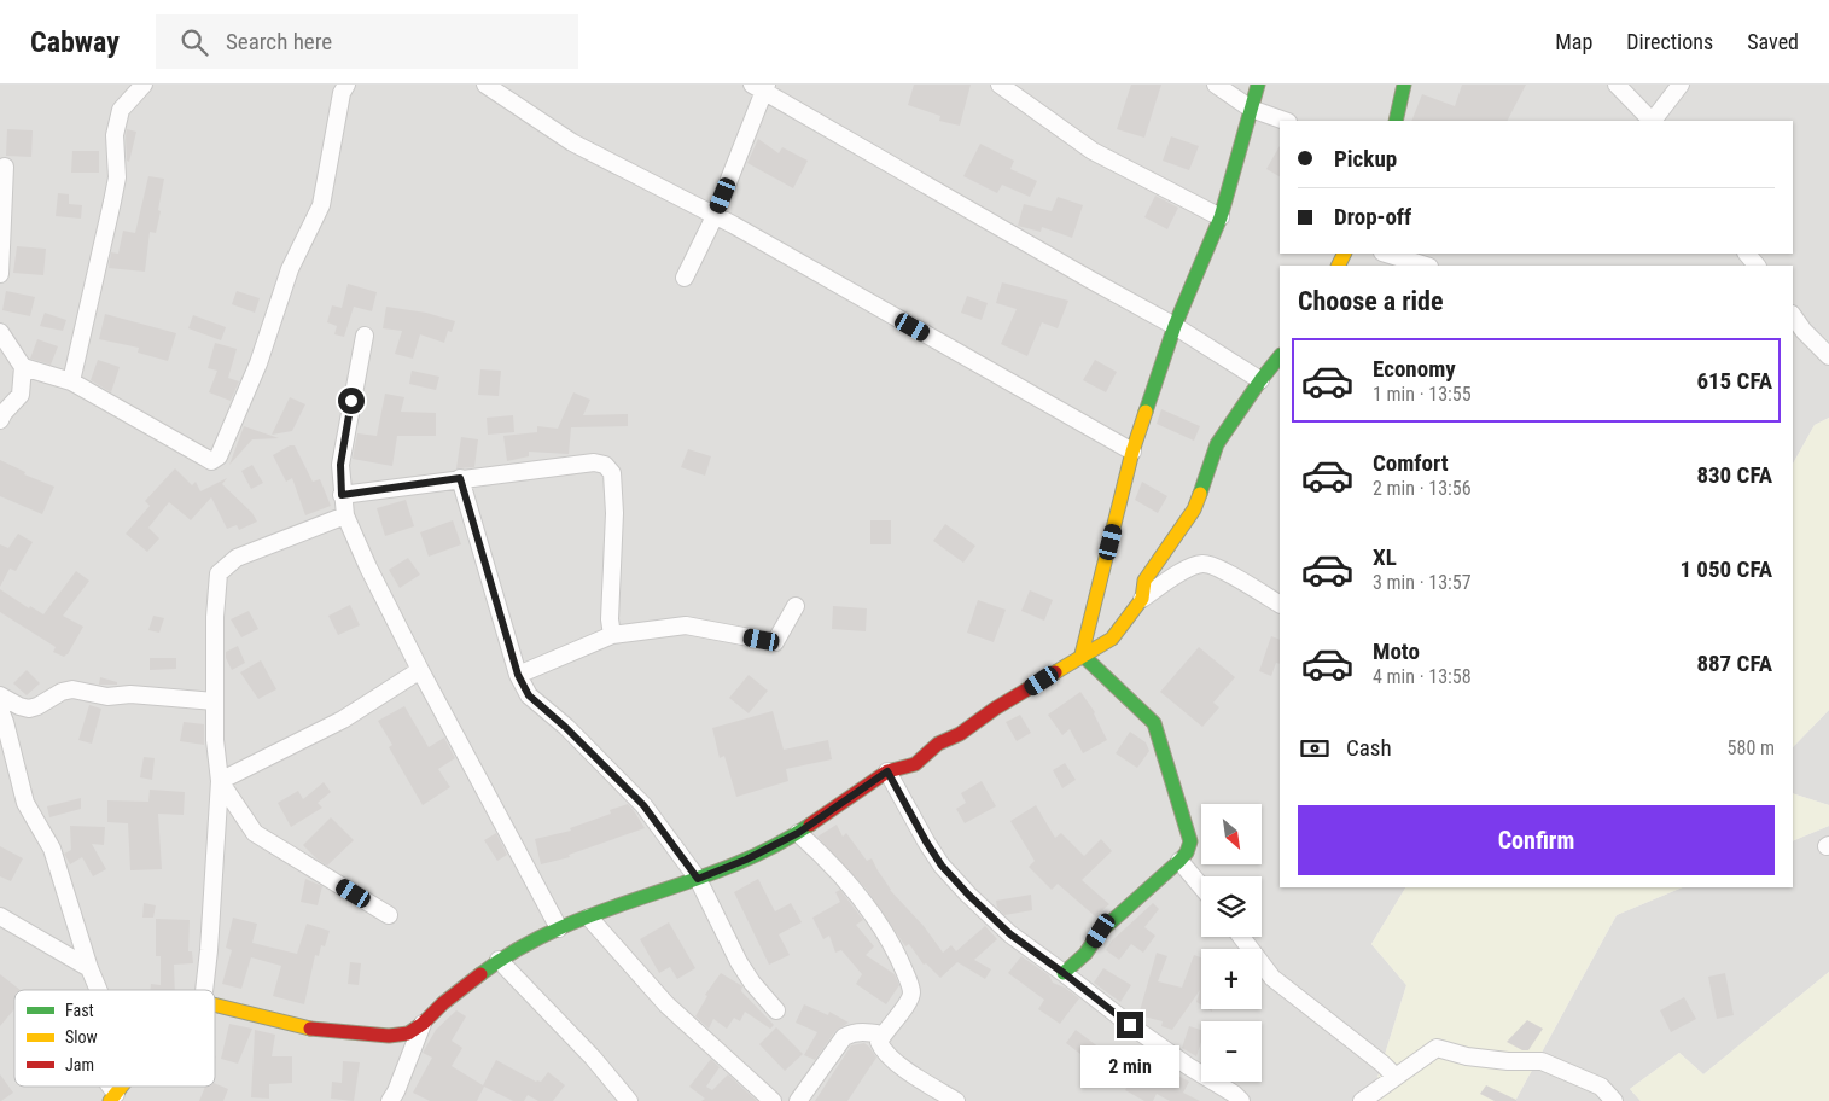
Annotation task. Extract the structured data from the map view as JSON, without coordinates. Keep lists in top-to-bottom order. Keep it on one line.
{"legend":["Fast","Slow","Jam"],"north":"bottom right","page":{"header":"Cabway","search":"Search here","nav":["Map","Directions","Saved"],"banner":["Pickup","Drop-off"],"heading":"Choose a ride","list":[{"name":"Economy","note":"1 min · 13:55","value":"615 CFA"},{"name":"Comfort","note":"2 min · 13:56","value":"830 CFA"},{"name":"XL","note":"3 min · 13:57","value":"1 050 CFA"},{"name":"Moto","note":"4 min · 13:58","value":"887 CFA"}],"pay":["Cash","580 m"],"buttons":"Confirm","map_buttons":["+","−"],"bubble":"2 min"}}
